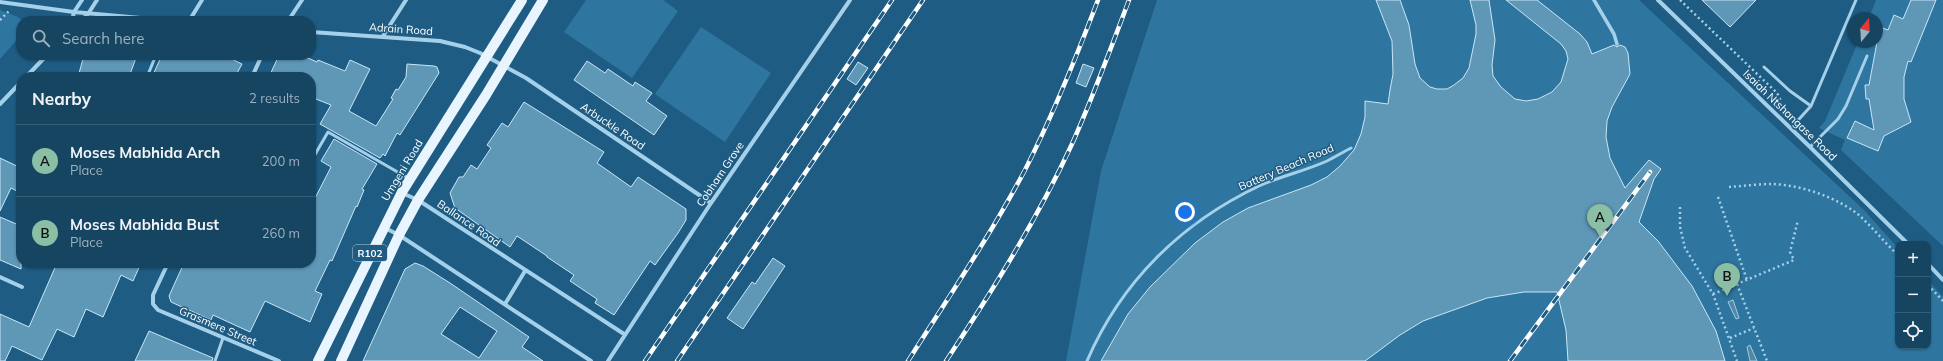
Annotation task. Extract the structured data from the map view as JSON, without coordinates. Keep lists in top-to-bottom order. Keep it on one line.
{"streets":{"main road":["Umgeni Road","R102"],"street":["Adrain Road","Isaiah Ntshangase Road","Arbuckle Road","Cobham Grove","Ballance Road","Grasmere Street"],"lane":["Battery Beach Road"]},"crossings":[["Adrain Road","Arbuckle Road"],["Adrain Road","Umgeni Road"],["Adrain Road","R102"],["Arbuckle Road","Cobham Grove"],["Arbuckle Road","R102"],["Umgeni Road","Ballance Road"],["Cobham Grove","Ballance Road"],["Ballance Road","R102"]],"north":"top","page":{"search":"Search here","heading":["Nearby","2 results"],"list":[{"mark":"A","name":"Moses Mabhida Arch","note":"Place","value":"200 m"},{"mark":"B","name":"Moses Mabhida Bust","note":"Place","value":"260 m"}],"pins":["A","B"],"map_buttons":["+","−"]}}
